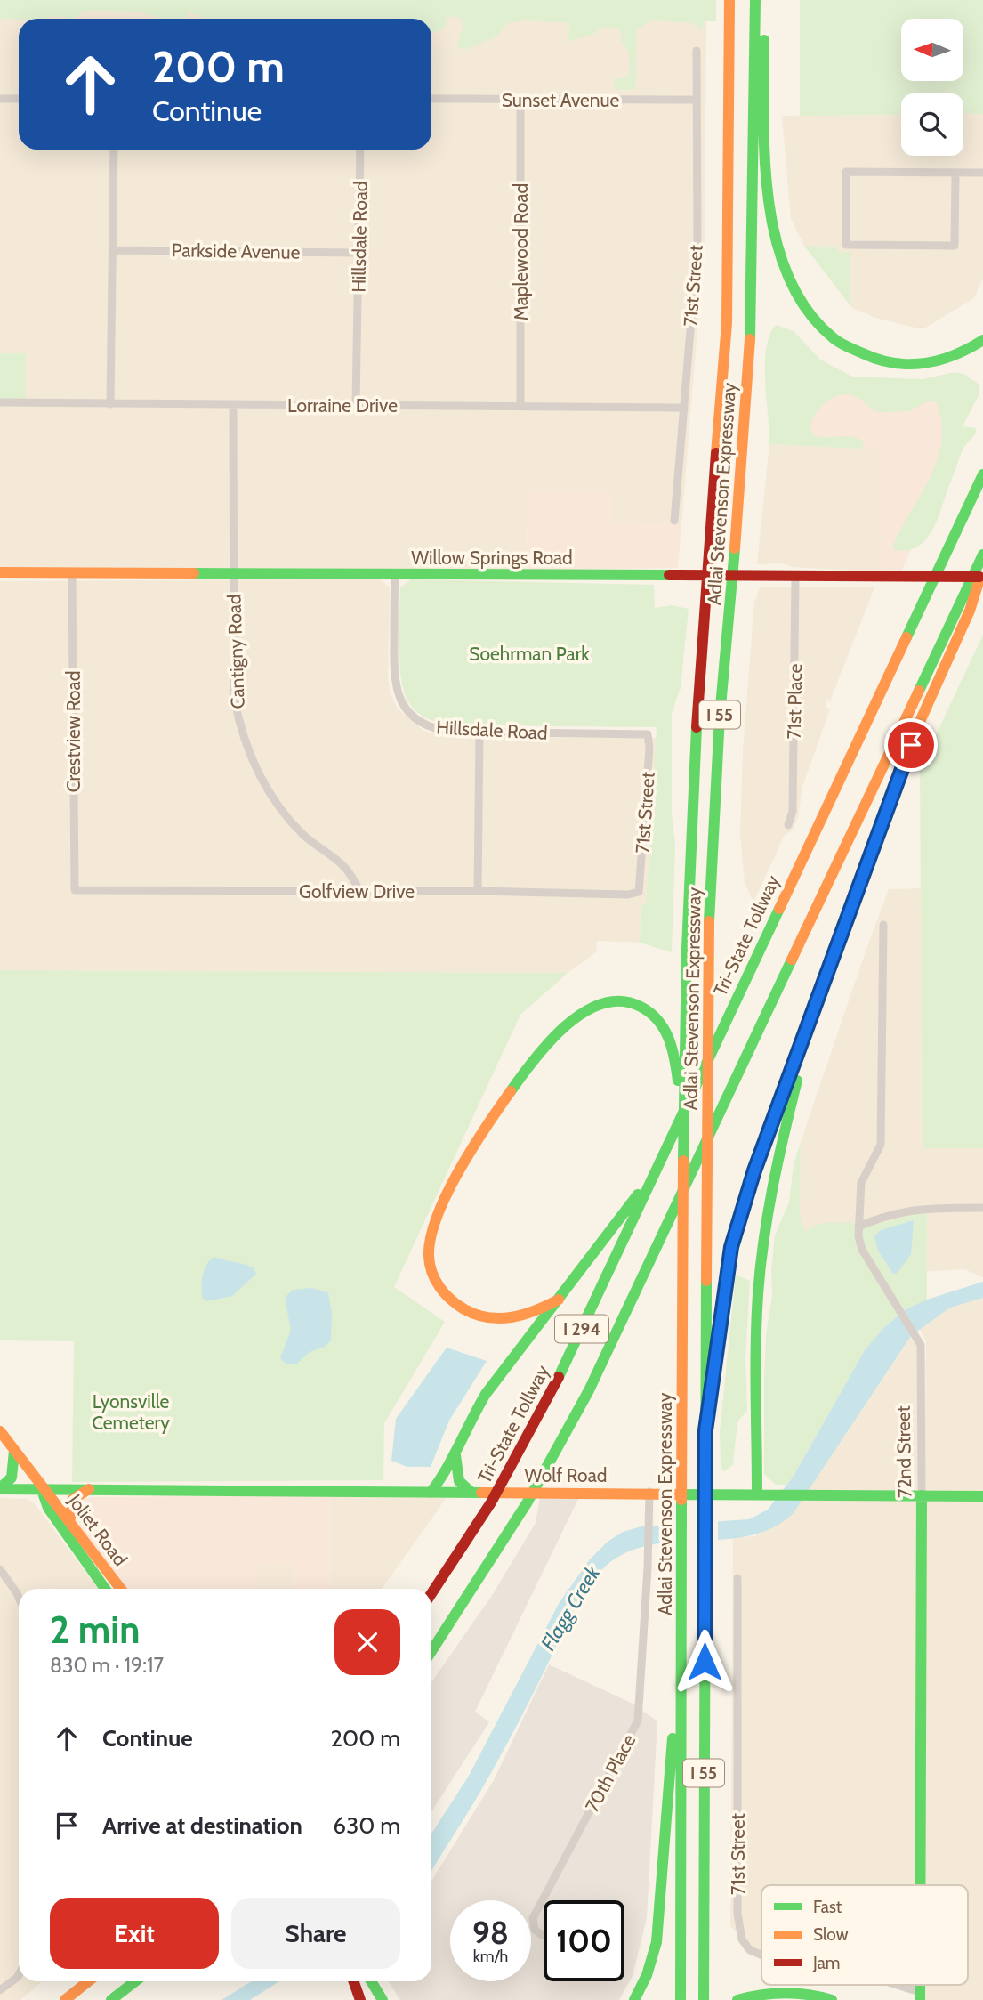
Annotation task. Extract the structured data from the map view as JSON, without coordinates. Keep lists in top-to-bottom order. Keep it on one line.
{"streets":{"main road":["Adlai Stevenson Expressway","Willow Springs Road","I 55","Tri-State Tollway","I 294","72nd Street","Wolf Road","Joliet Road"],"street":["Sunset Avenue","Hillsdale Road","Parkside Avenue","Maplewood Road","71st Street","Lorraine Drive","Cantigny Road","71st Place","Crestview Road","Golfview Drive","70th Place"]},"crossings":[["Sunset Avenue","Maplewood Road"],["Sunset Avenue","71st Street"],["Hillsdale Road","Parkside Avenue"],["Hillsdale Road","71st Street"],["Hillsdale Road","Lorraine Drive"],["Hillsdale Road","Willow Springs Road"],["Maplewood Road","Lorraine Drive"],["71st Street","Lorraine Drive"],["71st Street","Golfview Drive"],["Lorraine Drive","Cantigny Road"],["Willow Springs Road","Cantigny Road"],["Willow Springs Road","71st Place"],["Willow Springs Road","Crestview Road"],["Cantigny Road","Golfview Drive"],["Crestview Road","Golfview Drive"],["72nd Street","Wolf Road"],["Wolf Road","Joliet Road"],["Wolf Road","70th Place"]],"water":["Flagg Creek"],"parks":["Soehrman Park","Lyonsville Cemetery"],"legend":["Fast","Slow","Jam"],"north":"left","page":{"turn":["200 m","Continue"],"heading":["2 min","830 m · 19:17"],"list":[{"name":"Continue","value":"200 m"},{"name":"Arrive at destination","value":"630 m"}],"buttons":["Exit","Share"],"speed":"98 km/h","limit":"100"}}
